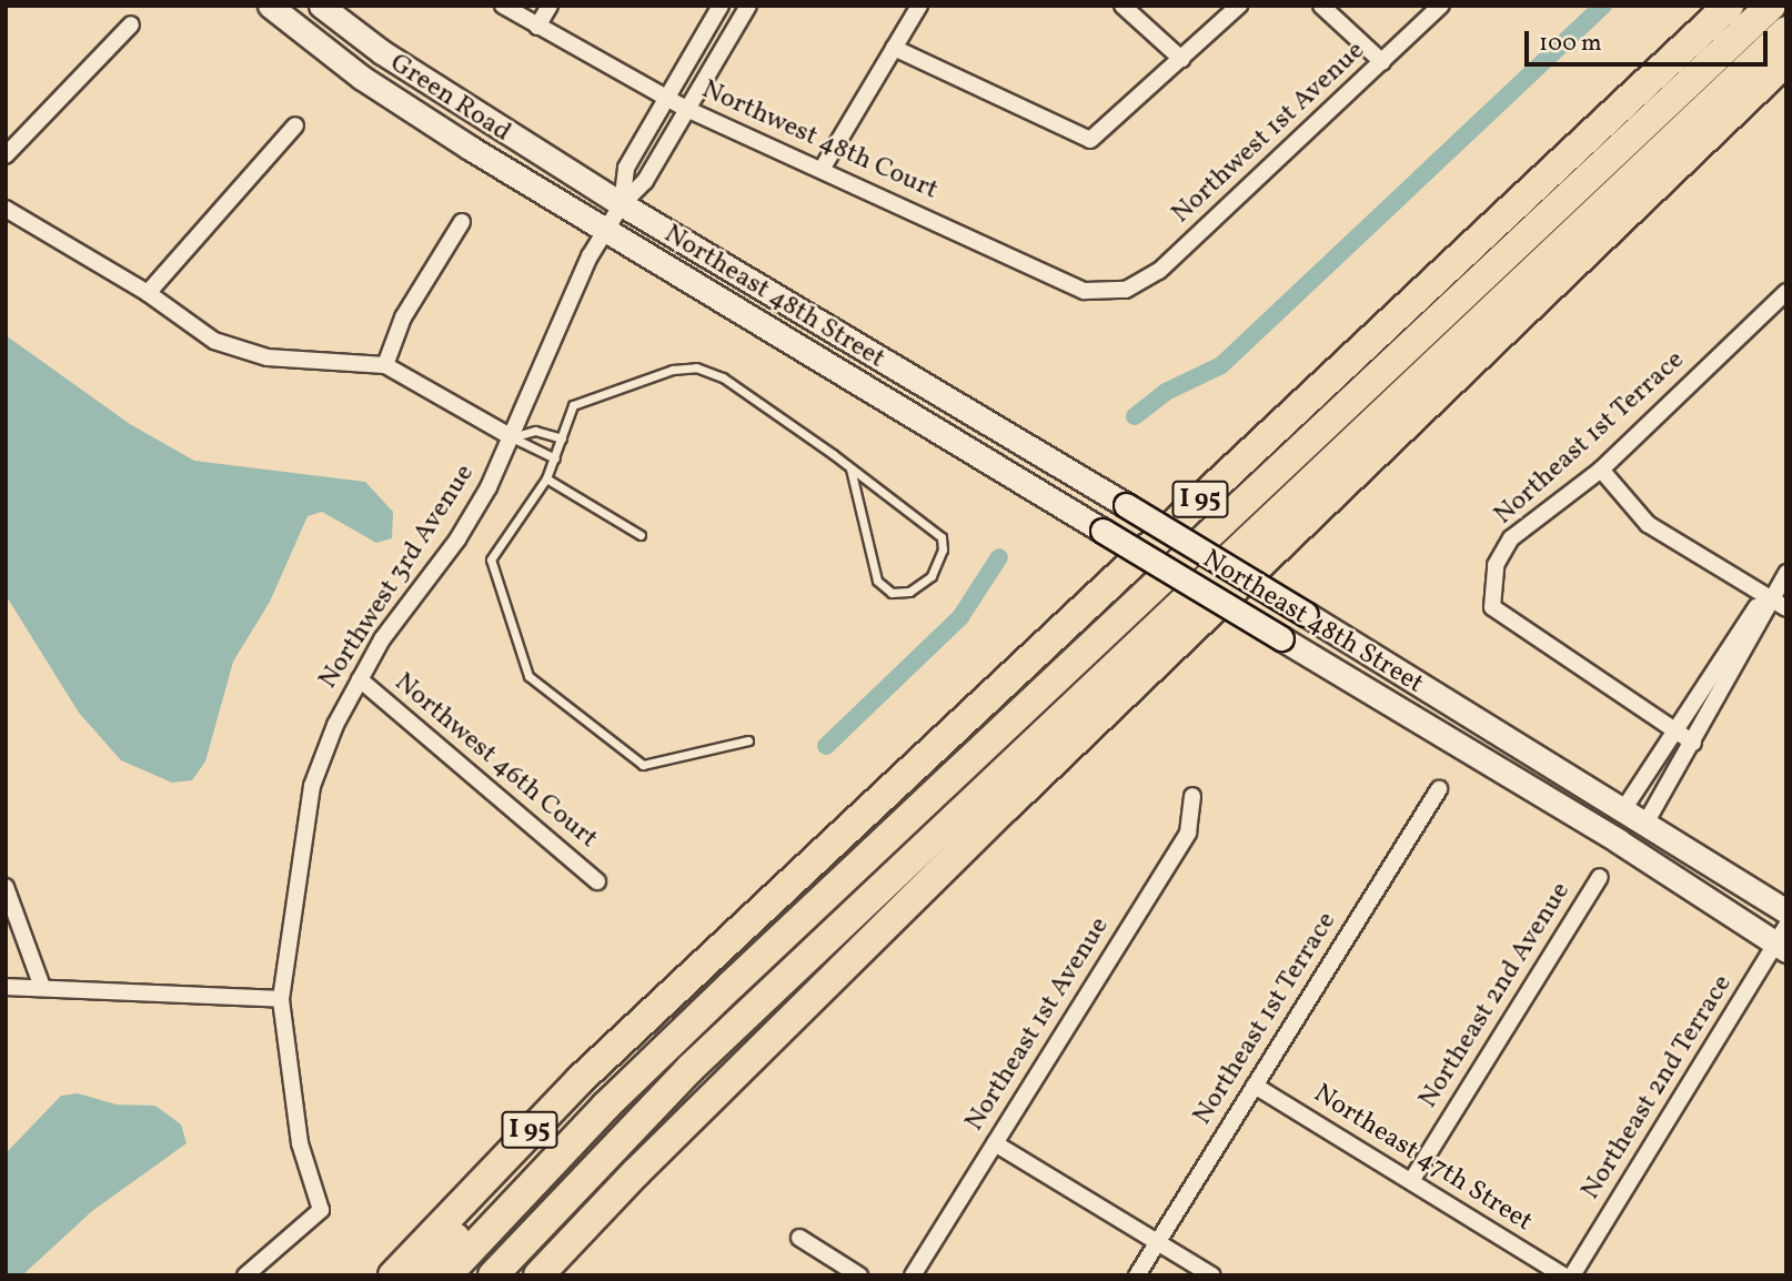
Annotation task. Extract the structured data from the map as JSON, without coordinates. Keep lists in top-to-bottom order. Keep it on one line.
{"streets":{"highway":["I 95"],"main road":["Green Road","Northeast 48th Street"],"street":["Northwest 1st Avenue","Northwest 48th Court","Northeast 1st Terrace","Northwest 3rd Avenue","Northwest 46th Court","Northeast 2nd Avenue","Northeast 1st Avenue","Northeast 2nd Terrace","Northeast 47th Street"]},"crossings":[["Green Road","Northeast 48th Street"],["Green Road","Northwest 3rd Avenue"],["Northwest 1st Avenue","Northwest 48th Court"],["Northeast 48th Street","Northwest 3rd Avenue"],["Northeast 48th Street","Northeast 2nd Terrace"],["Northeast 1st Terrace","Northeast 47th Street"],["Northwest 3rd Avenue","Northwest 46th Court"],["Northeast 2nd Avenue","Northeast 47th Street"]],"scale_bar":"100 m"}
